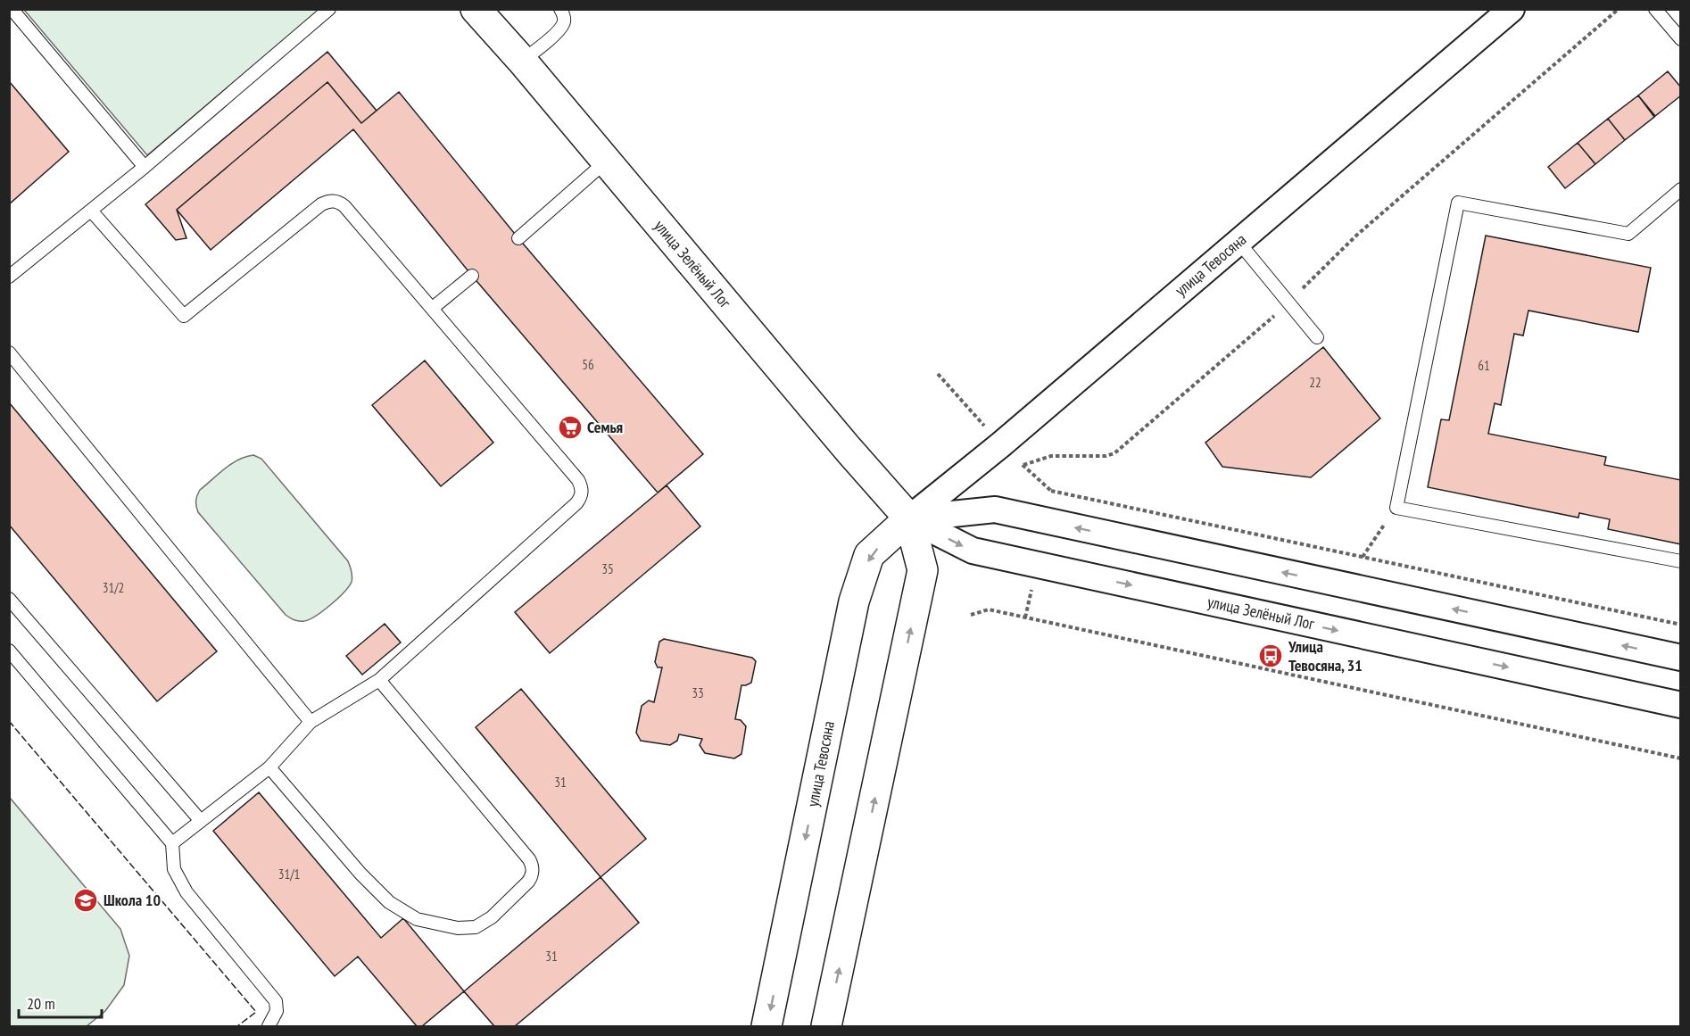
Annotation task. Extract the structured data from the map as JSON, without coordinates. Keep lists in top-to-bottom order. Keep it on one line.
{"streets":{"street":["улица Зелёный Лог","улица Тевосяна"]},"crossings":[["улица Зелёный Лог","улица Тевосяна"]],"places":{"supermarket":["Семья"],"bus stop":["Улица Тевосяна, 31"],"school or university":["Школа 10"]},"house_numbers":["56","61","22","35","31/2","33","31","31/1","31"],"scale_bar":"20 m"}
